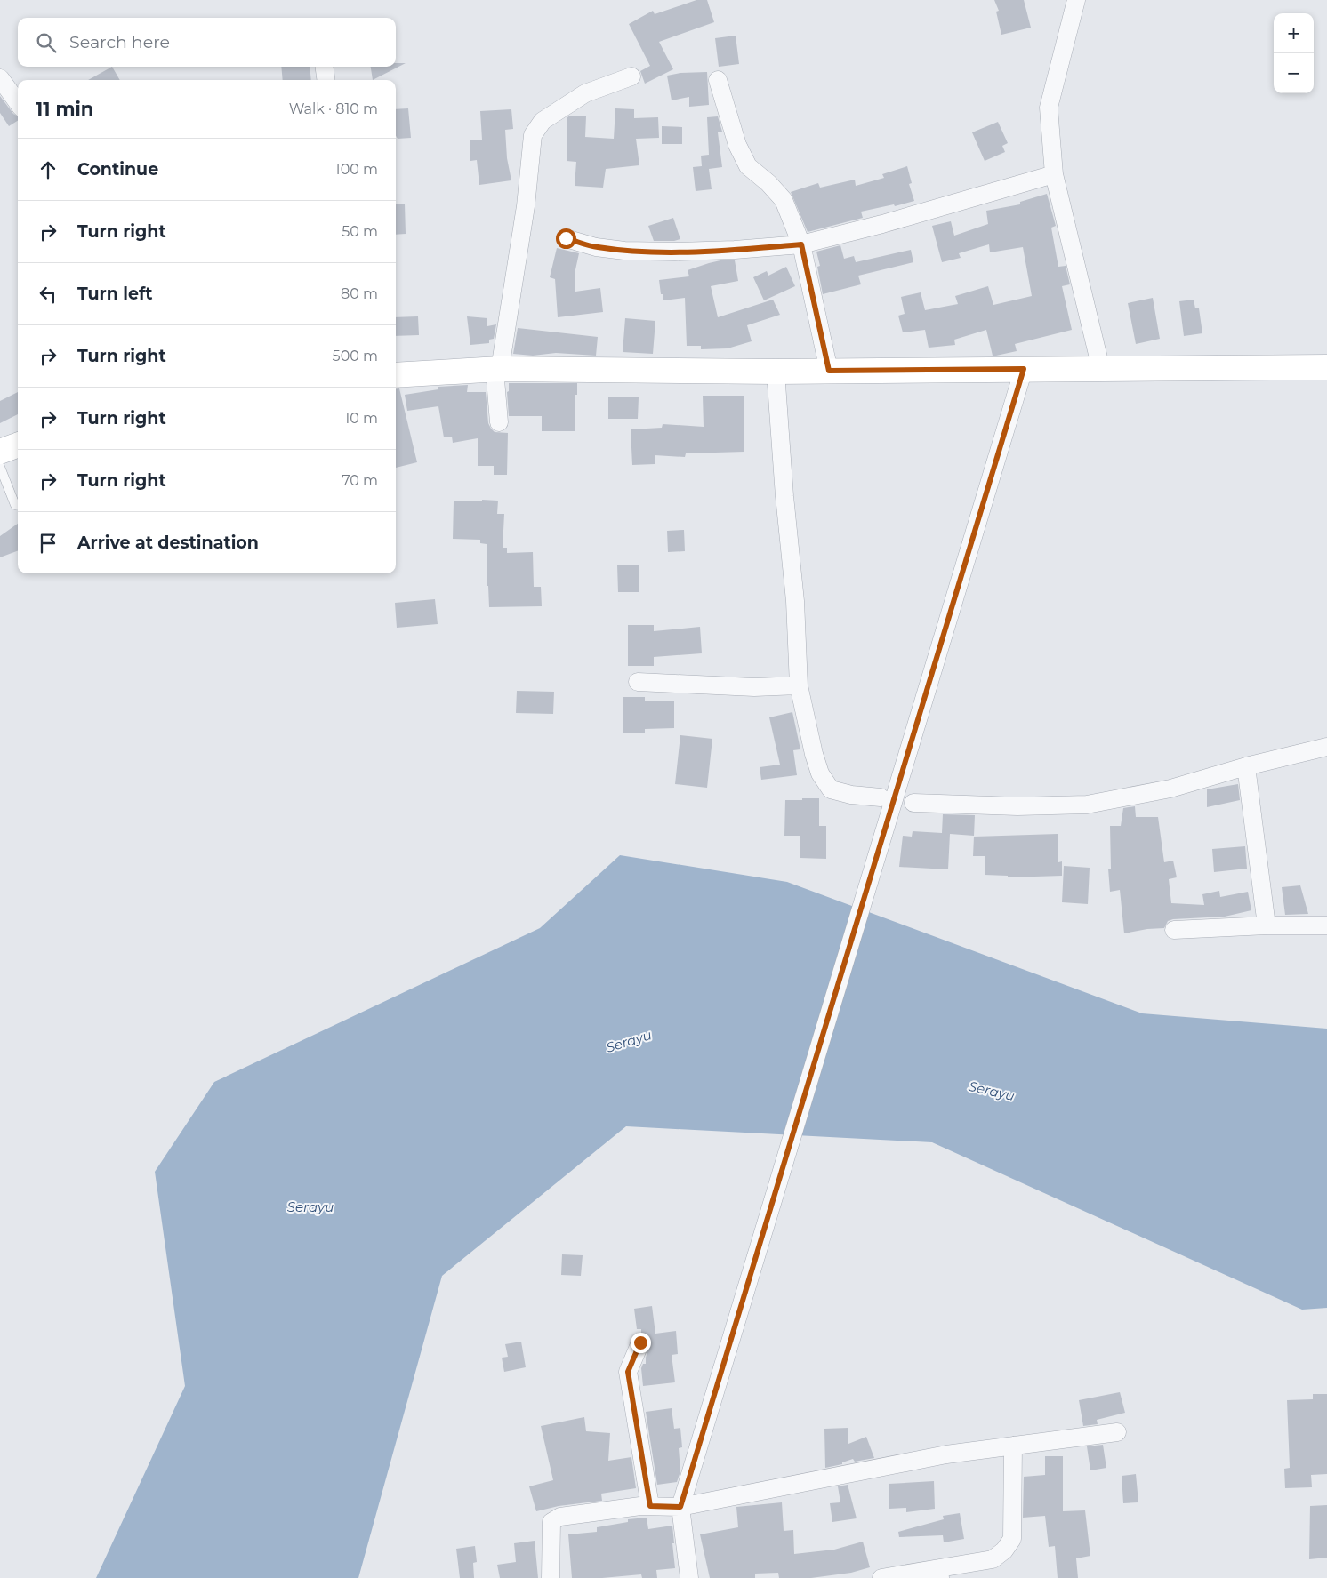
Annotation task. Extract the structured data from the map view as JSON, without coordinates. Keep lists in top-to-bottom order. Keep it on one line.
{"water":["Serayu"],"page":{"map_buttons":["+","−"],"search":"Search here","heading":["11 min","Walk · 810 m"],"list":[["Continue","100 m"],["Turn right","50 m"],["Turn left","80 m"],["Turn right","500 m"],["Turn right","10 m"],["Turn right","70 m"],"Arrive at destination"]}}
